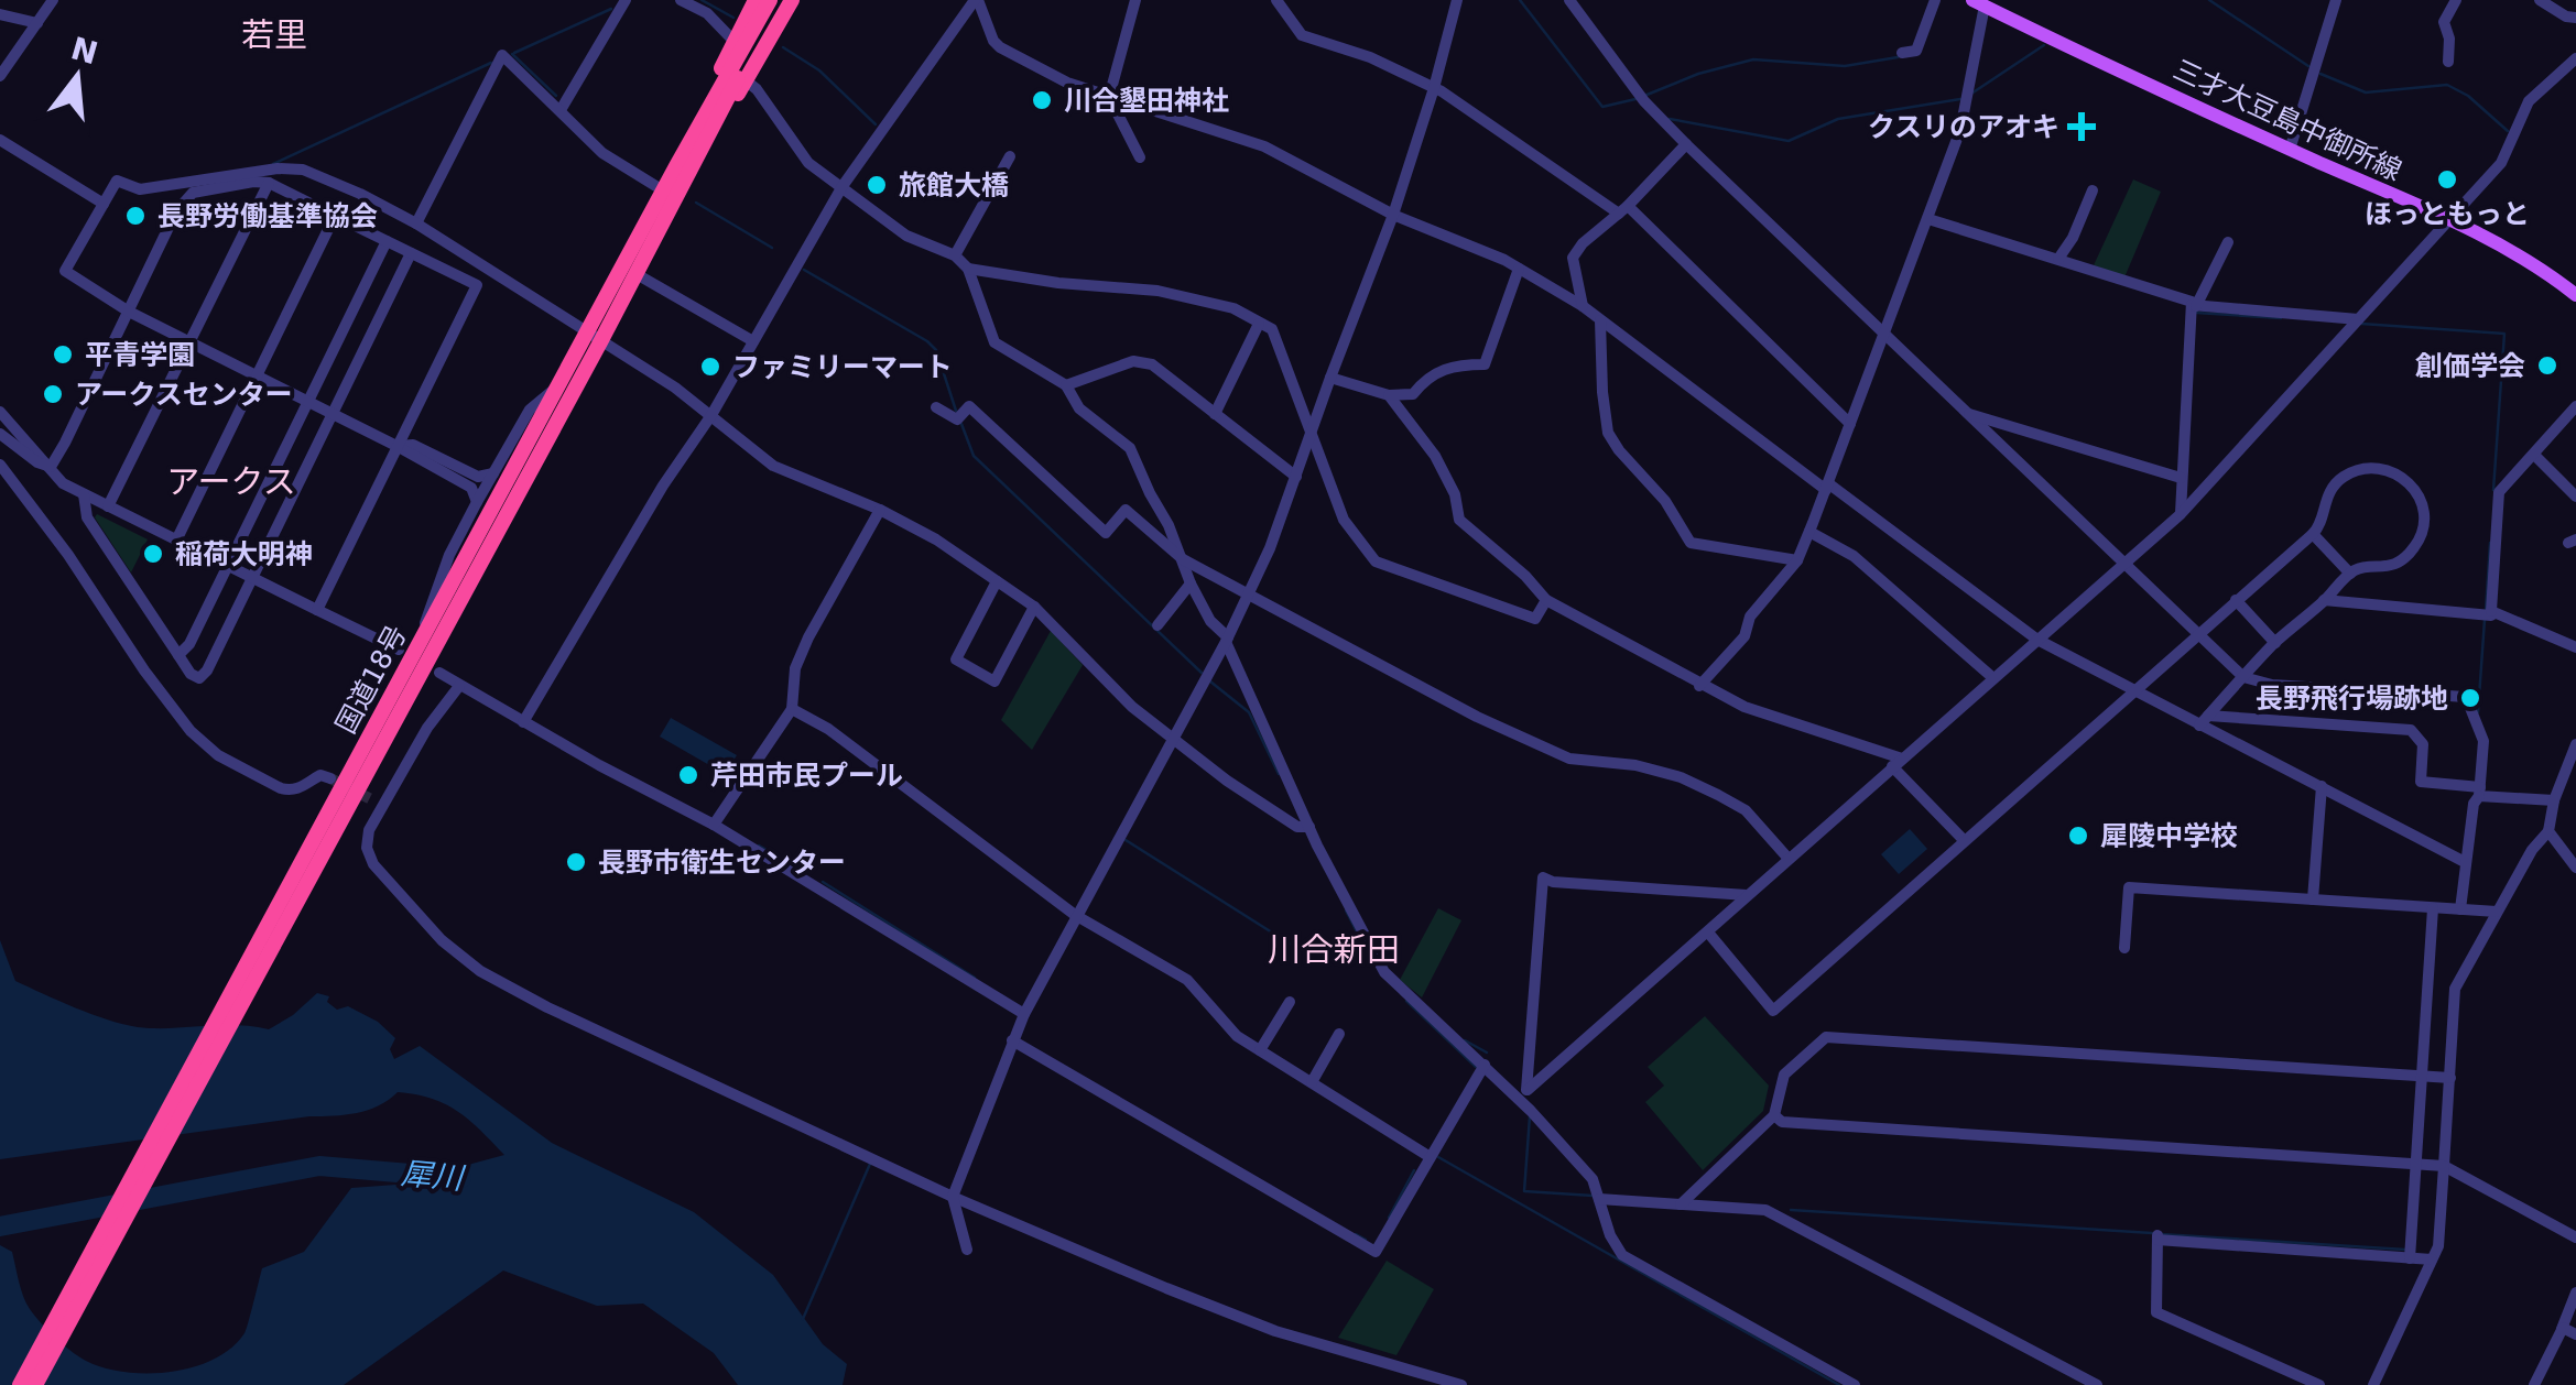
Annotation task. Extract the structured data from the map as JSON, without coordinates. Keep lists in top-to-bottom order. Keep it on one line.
{"streets":{"highway":["国道18号"],"main road":["三才大豆島中御所線"]},"districts":["若里","アークス","川合新田"],"water":["犀川"],"places":{"other":["川合墾田神社","ほっともっと","旅館大橋","長野労働基準協会","平青学園","創価学会","ファミリーマート","アークスセンター","稲荷大明神","長野飛行場跡地","芹田市民プール","犀陵中学校","長野市衛生センター"],"health":["クスリのアオキ"]},"north":"top"}
